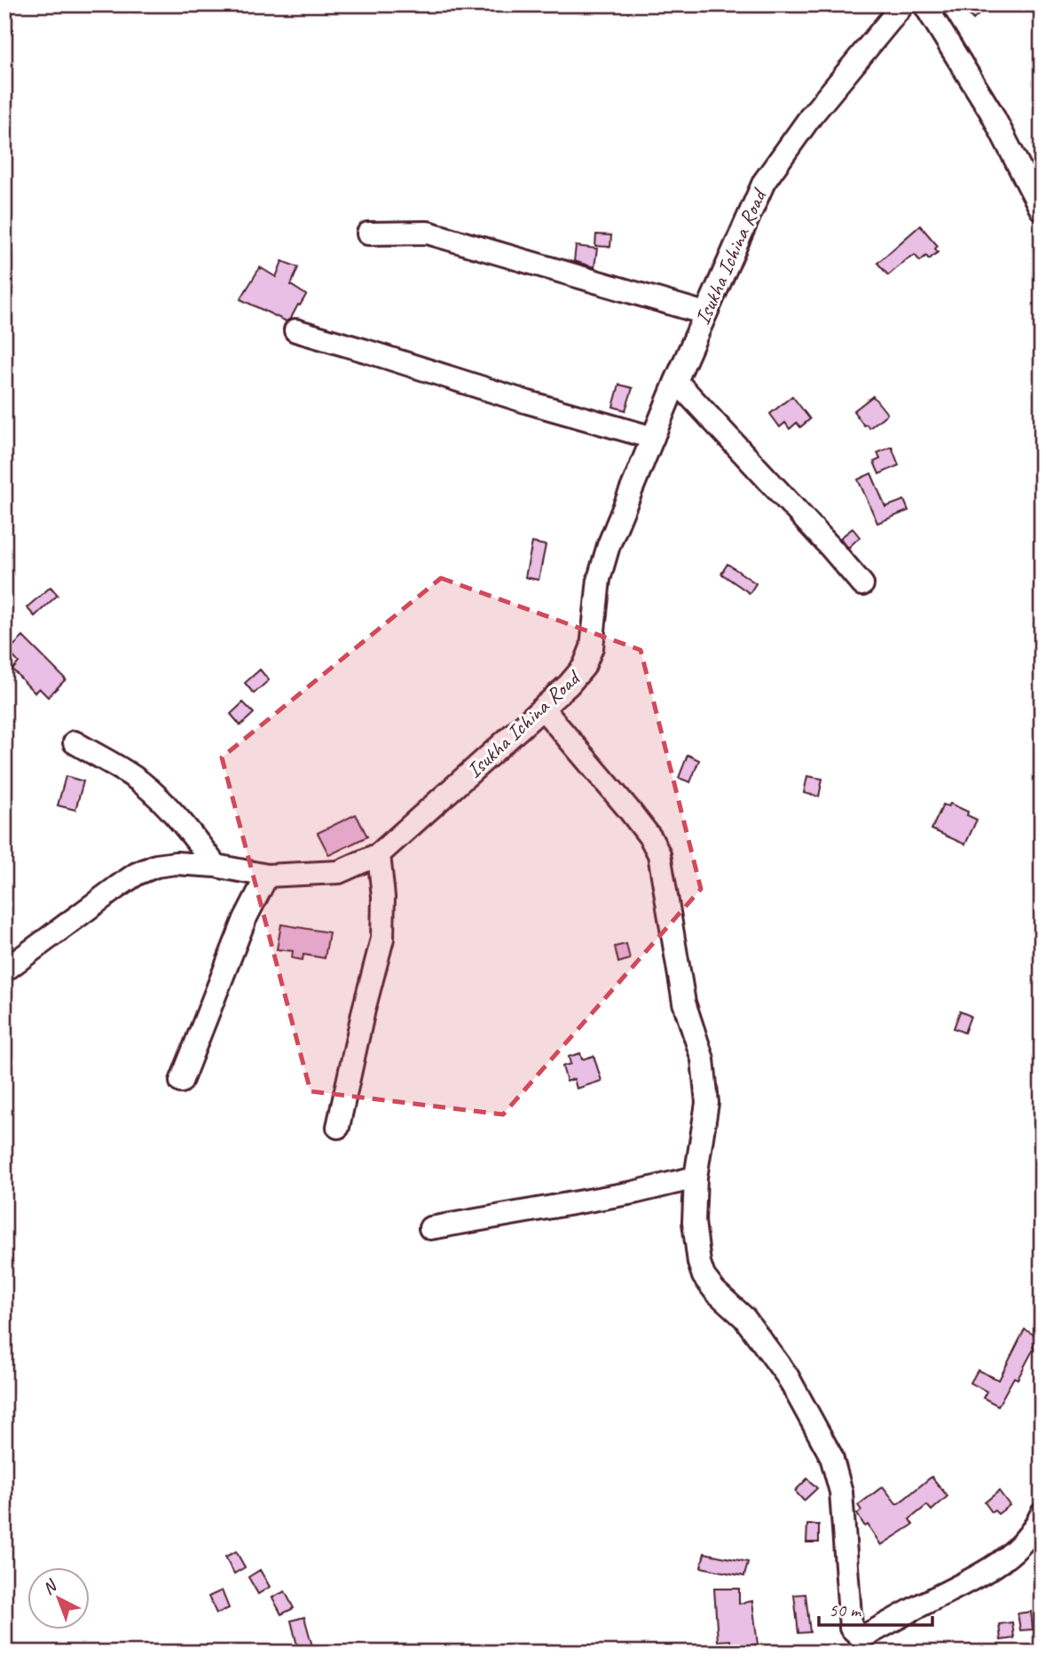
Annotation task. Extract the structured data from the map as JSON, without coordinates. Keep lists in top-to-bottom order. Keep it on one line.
{"streets":{"street":["Isukha Ichina Road"]},"scale_bar":"50 m","north":"top left"}
